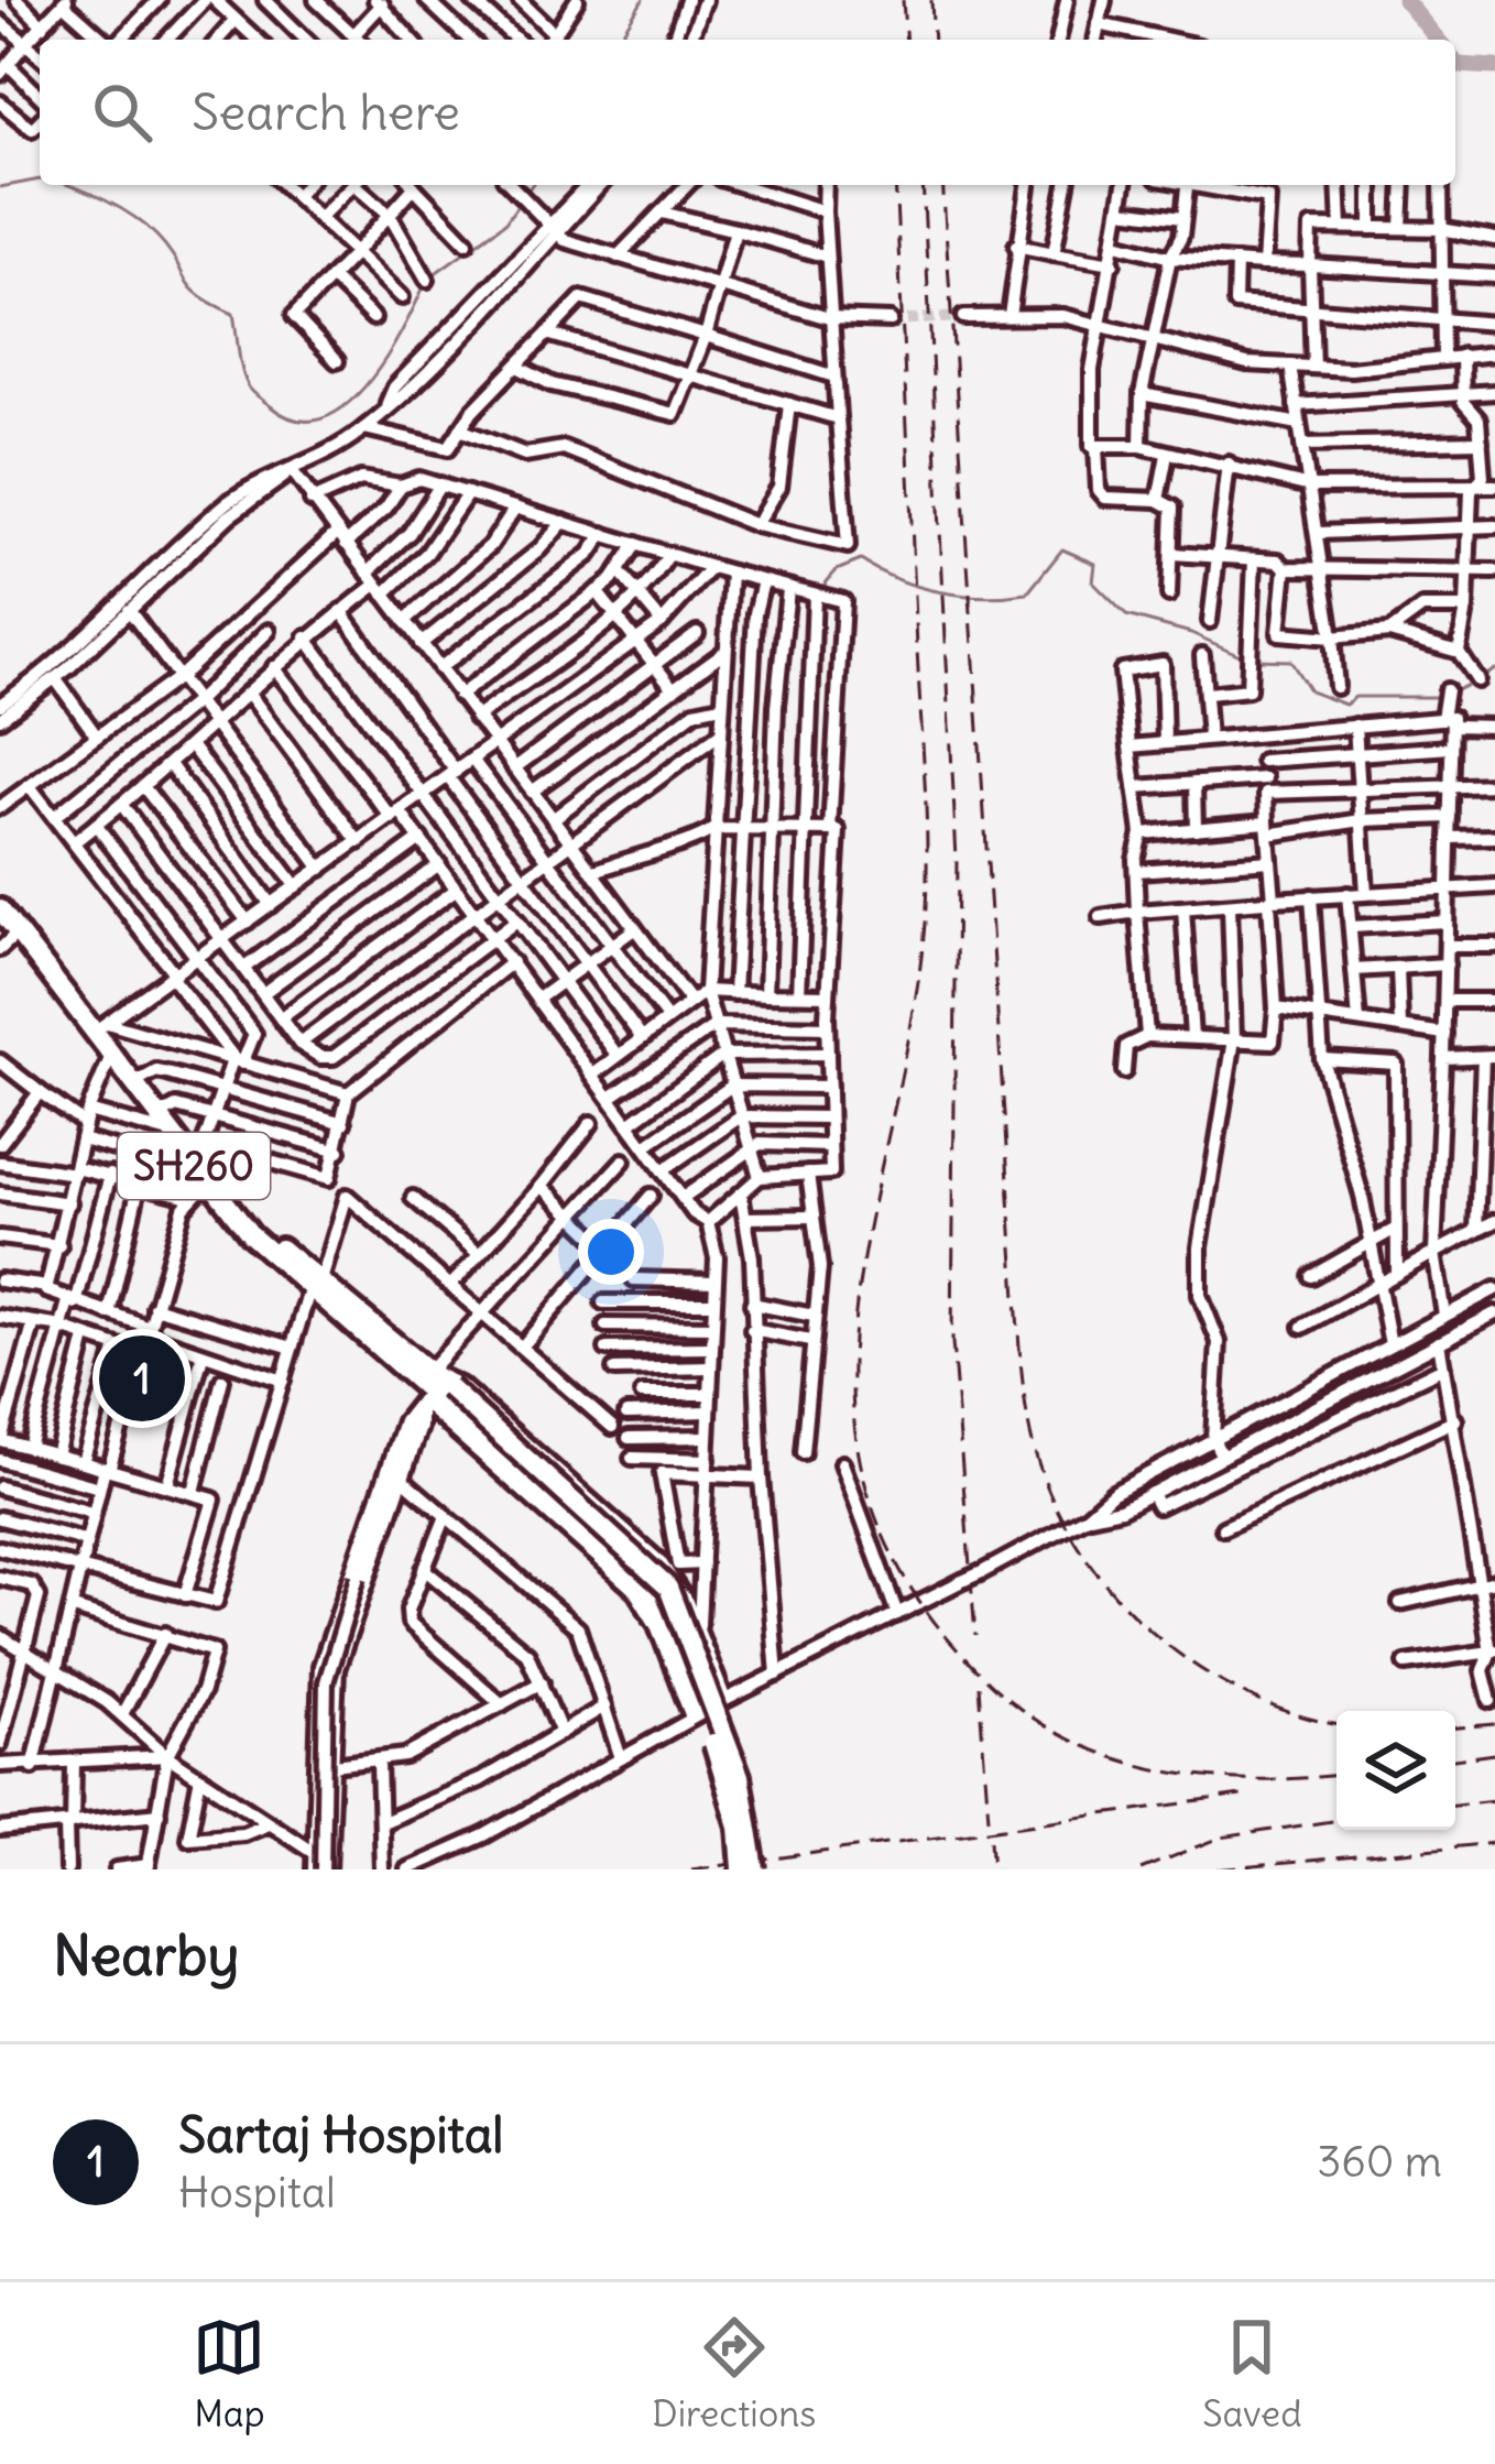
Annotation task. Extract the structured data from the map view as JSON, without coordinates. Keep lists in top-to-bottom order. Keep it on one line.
{"streets":{"highway":["SH260"]},"page":{"search":"Search here","pins":"1","heading":"Nearby","list":[{"mark":"1","name":"Sartaj Hospital","note":"Hospital","value":"360 m"}],"nav":["Map","Directions","Saved"]}}
